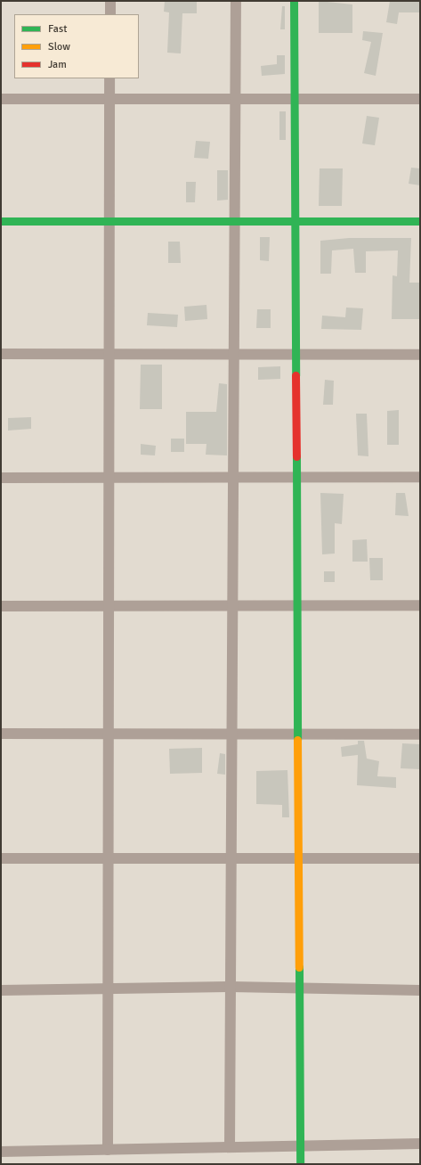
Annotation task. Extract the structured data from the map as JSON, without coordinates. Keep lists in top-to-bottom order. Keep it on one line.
{"legend":["Fast","Slow","Jam"]}
